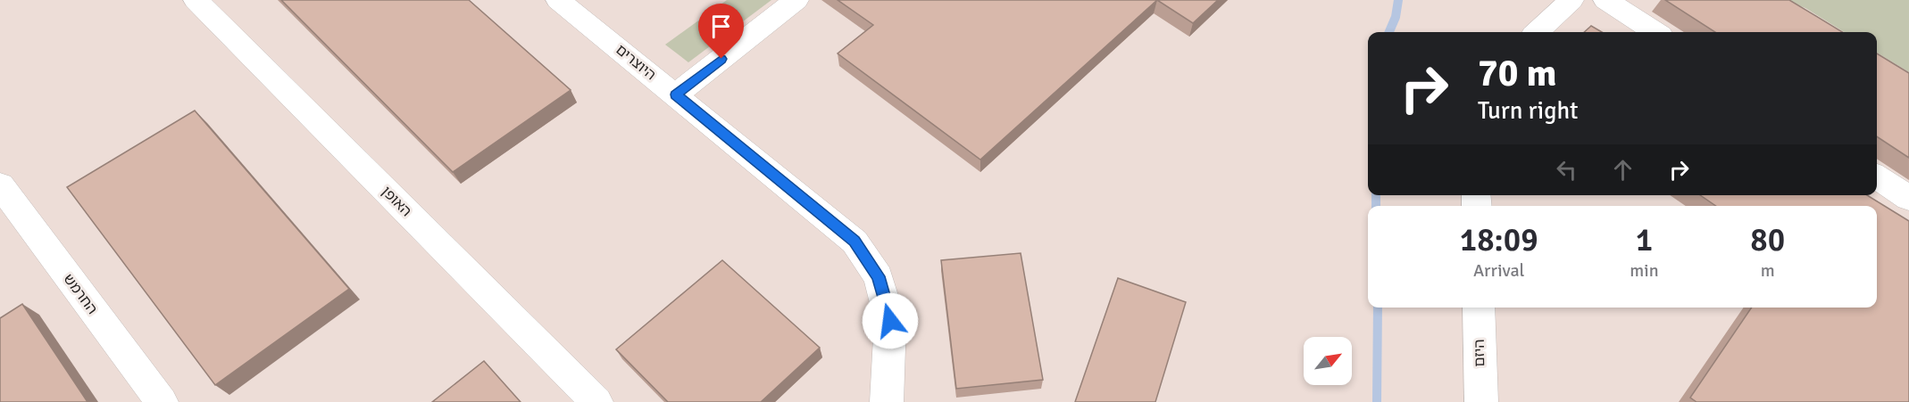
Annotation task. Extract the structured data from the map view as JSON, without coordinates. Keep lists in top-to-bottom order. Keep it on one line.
{"streets":{"street":["היוצרים","האופן","החרמש","היזם"]},"north":"top right","page":{"turn":["70 m","Turn right"],"eta":["18:09","Arrival","1","min","80","m"]}}
